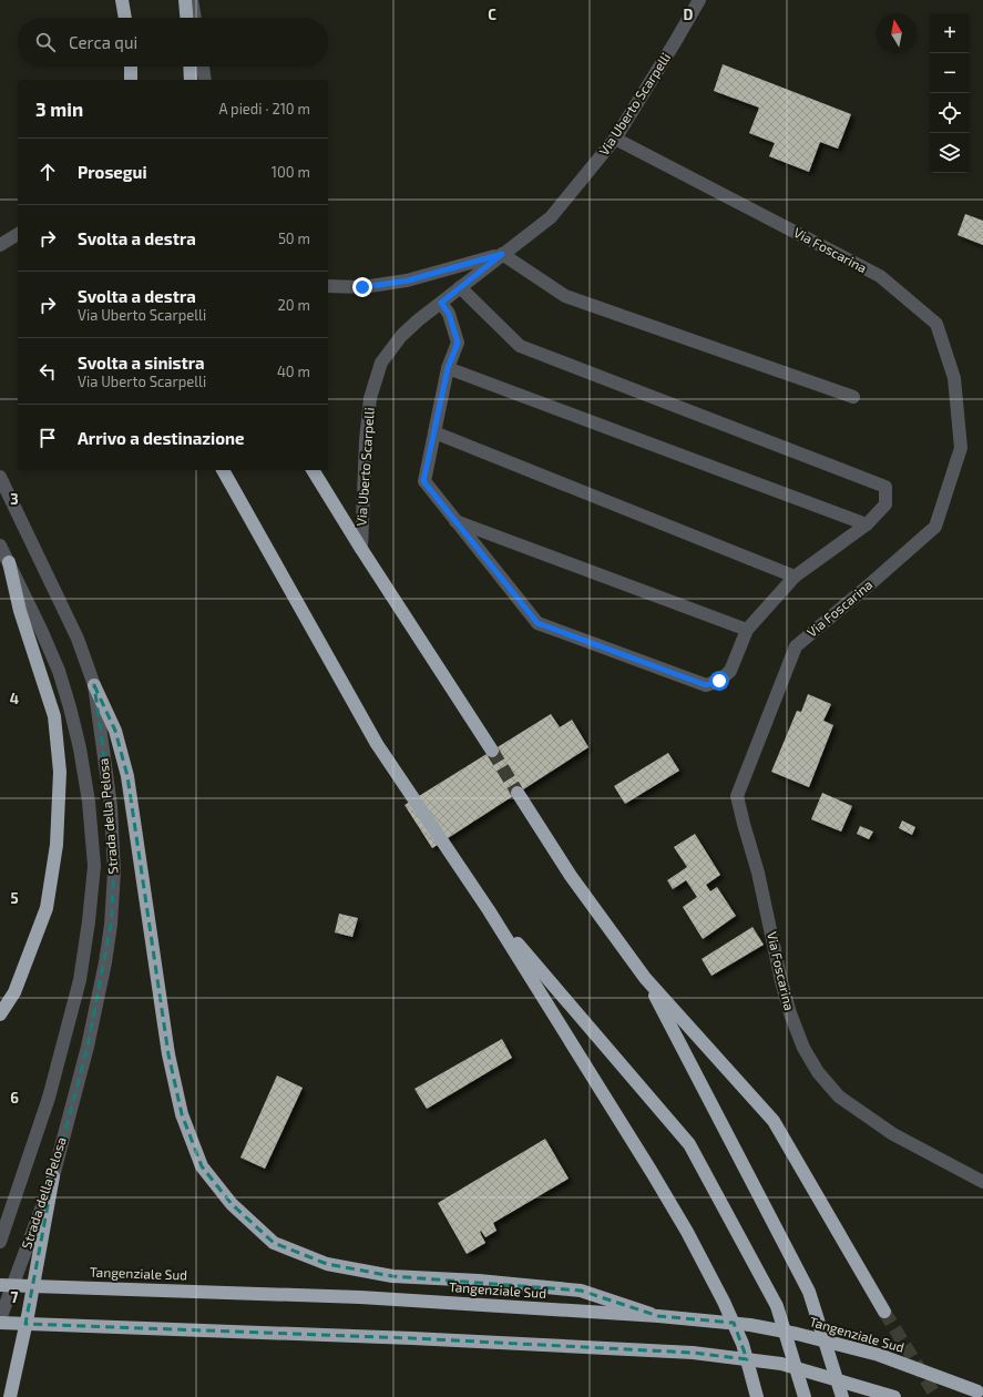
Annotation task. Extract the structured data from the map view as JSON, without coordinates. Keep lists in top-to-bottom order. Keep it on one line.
{"streets":{"highway":["Tangenziale Sud"],"street":["Via Uberto Scarpelli","Via Foscarina","Strada della Pelosa"]},"crossings":[["Via Uberto Scarpelli","Via Foscarina"]],"north":"top","page":{"map_buttons":["+","−"],"search":"Cerca qui","heading":["3 min","A piedi · 210 m"],"list":[["Prosegui","100 m"],["Svolta a destra","50 m"],["Svolta a destra","Via Uberto Scarpelli","20 m"],["Svolta a sinistra","Via Uberto Scarpelli","40 m"],"Arrivo a destinazione"]},"grid":{"columns":["C","D"],"rows":["3","4","5","6","7"]}}
